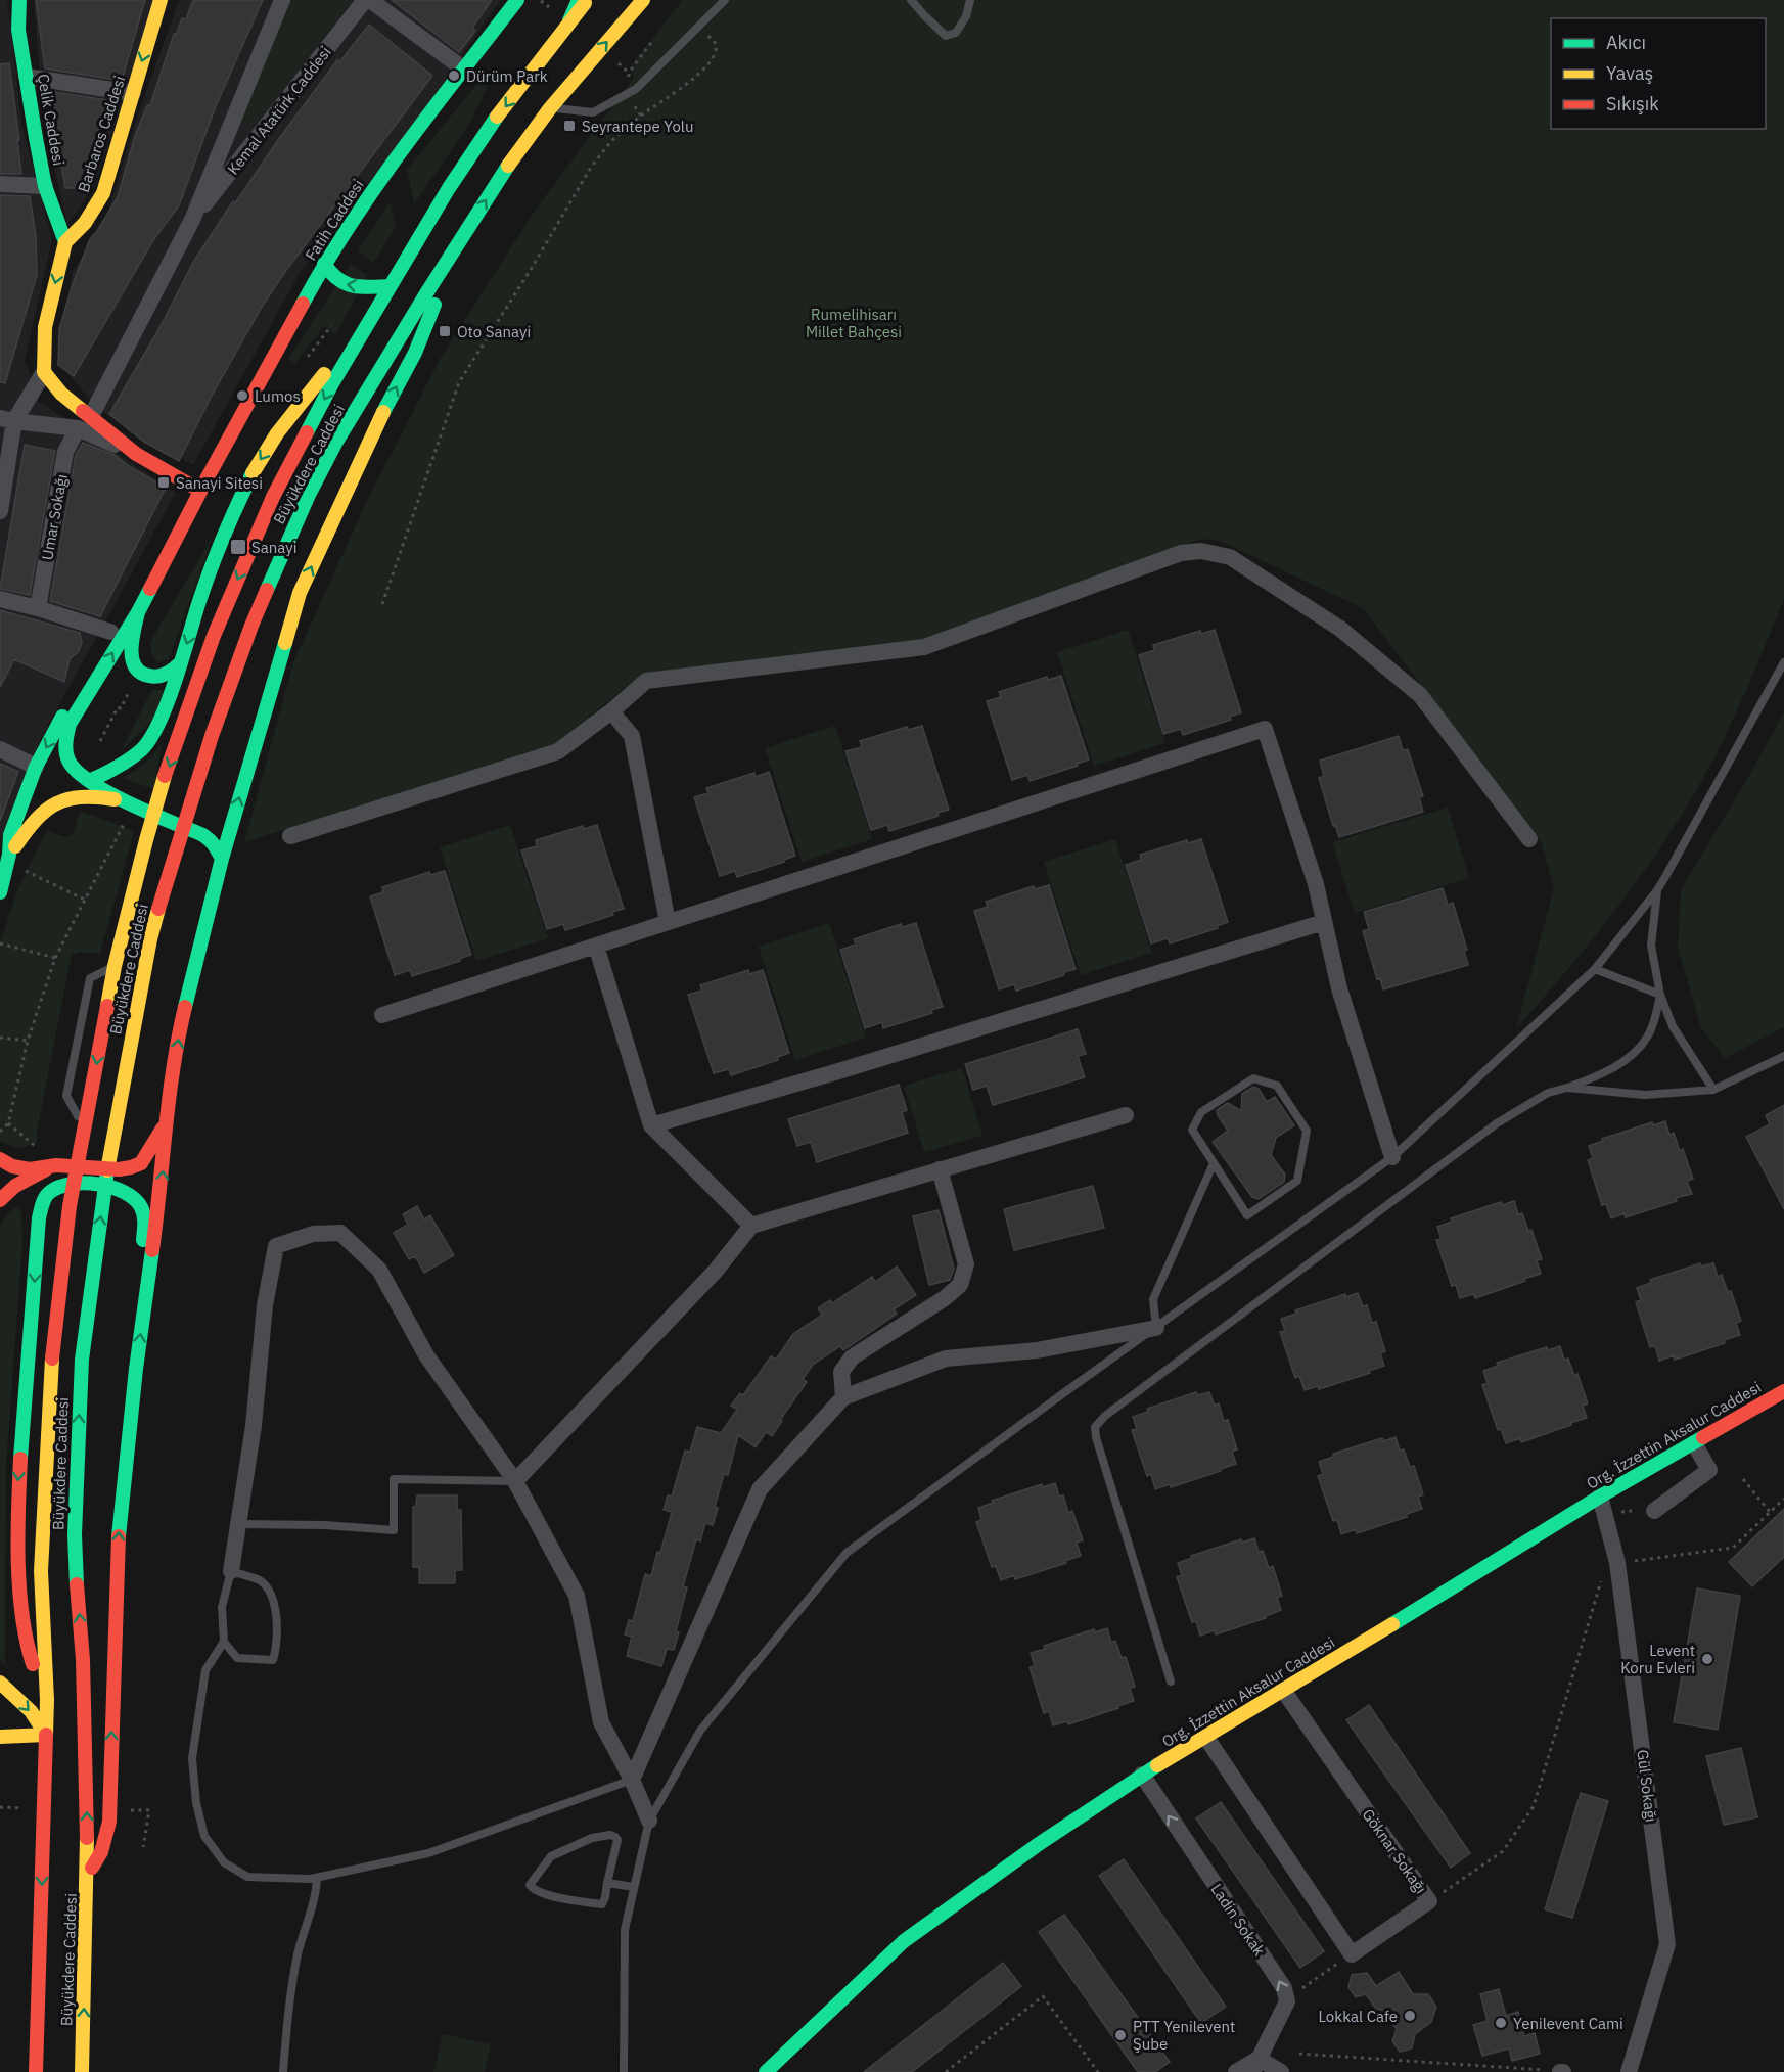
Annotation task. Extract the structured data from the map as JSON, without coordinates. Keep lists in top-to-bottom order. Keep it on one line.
{"streets":{"main road":["Çelik Caddesi","Barbaros Caddesi","Fatih Caddesi","Büyükdere Caddesi","Org. İzzettin Aksalur Caddesi"],"street":["Kemal Atatürk Caddesi","Umar Sokağı","Gül Sokağı","Göknar Sokağı","Ladin Sokak"]},"crossings":[["Çelik Caddesi","Barbaros Caddesi"],["Org. İzzettin Aksalur Caddesi","Gül Sokağı"],["Org. İzzettin Aksalur Caddesi","Göknar Sokağı"],["Org. İzzettin Aksalur Caddesi","Ladin Sokak"]],"one_way":["Barbaros Caddesi"],"parks":["Rumelihisarı Millet Bahçesi"],"places":{"other":["Dürüm Park","Lumos","Levent Koru Evleri","Lokkal Cafe","Yenilevent Cami","PTT Yenilevent Şube"],"transit":["Seyrantepe Yolu","Oto Sanayi","Sanayi Sitesi","Sanayi"]},"legend":["Akıcı","Yavaş","Sıkışık"]}
